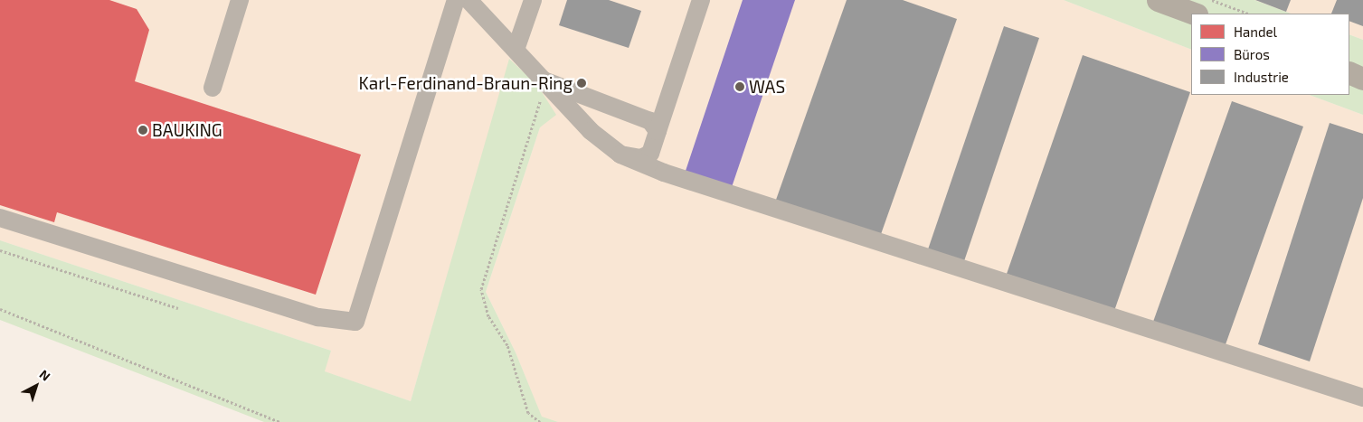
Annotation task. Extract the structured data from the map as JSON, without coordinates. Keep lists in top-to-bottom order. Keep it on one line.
{"places":["Karl-Ferdinand-Braun-Ring","WAS","BAUKING"],"legend":["Handel","Büros","Industrie"],"north":"top right"}
